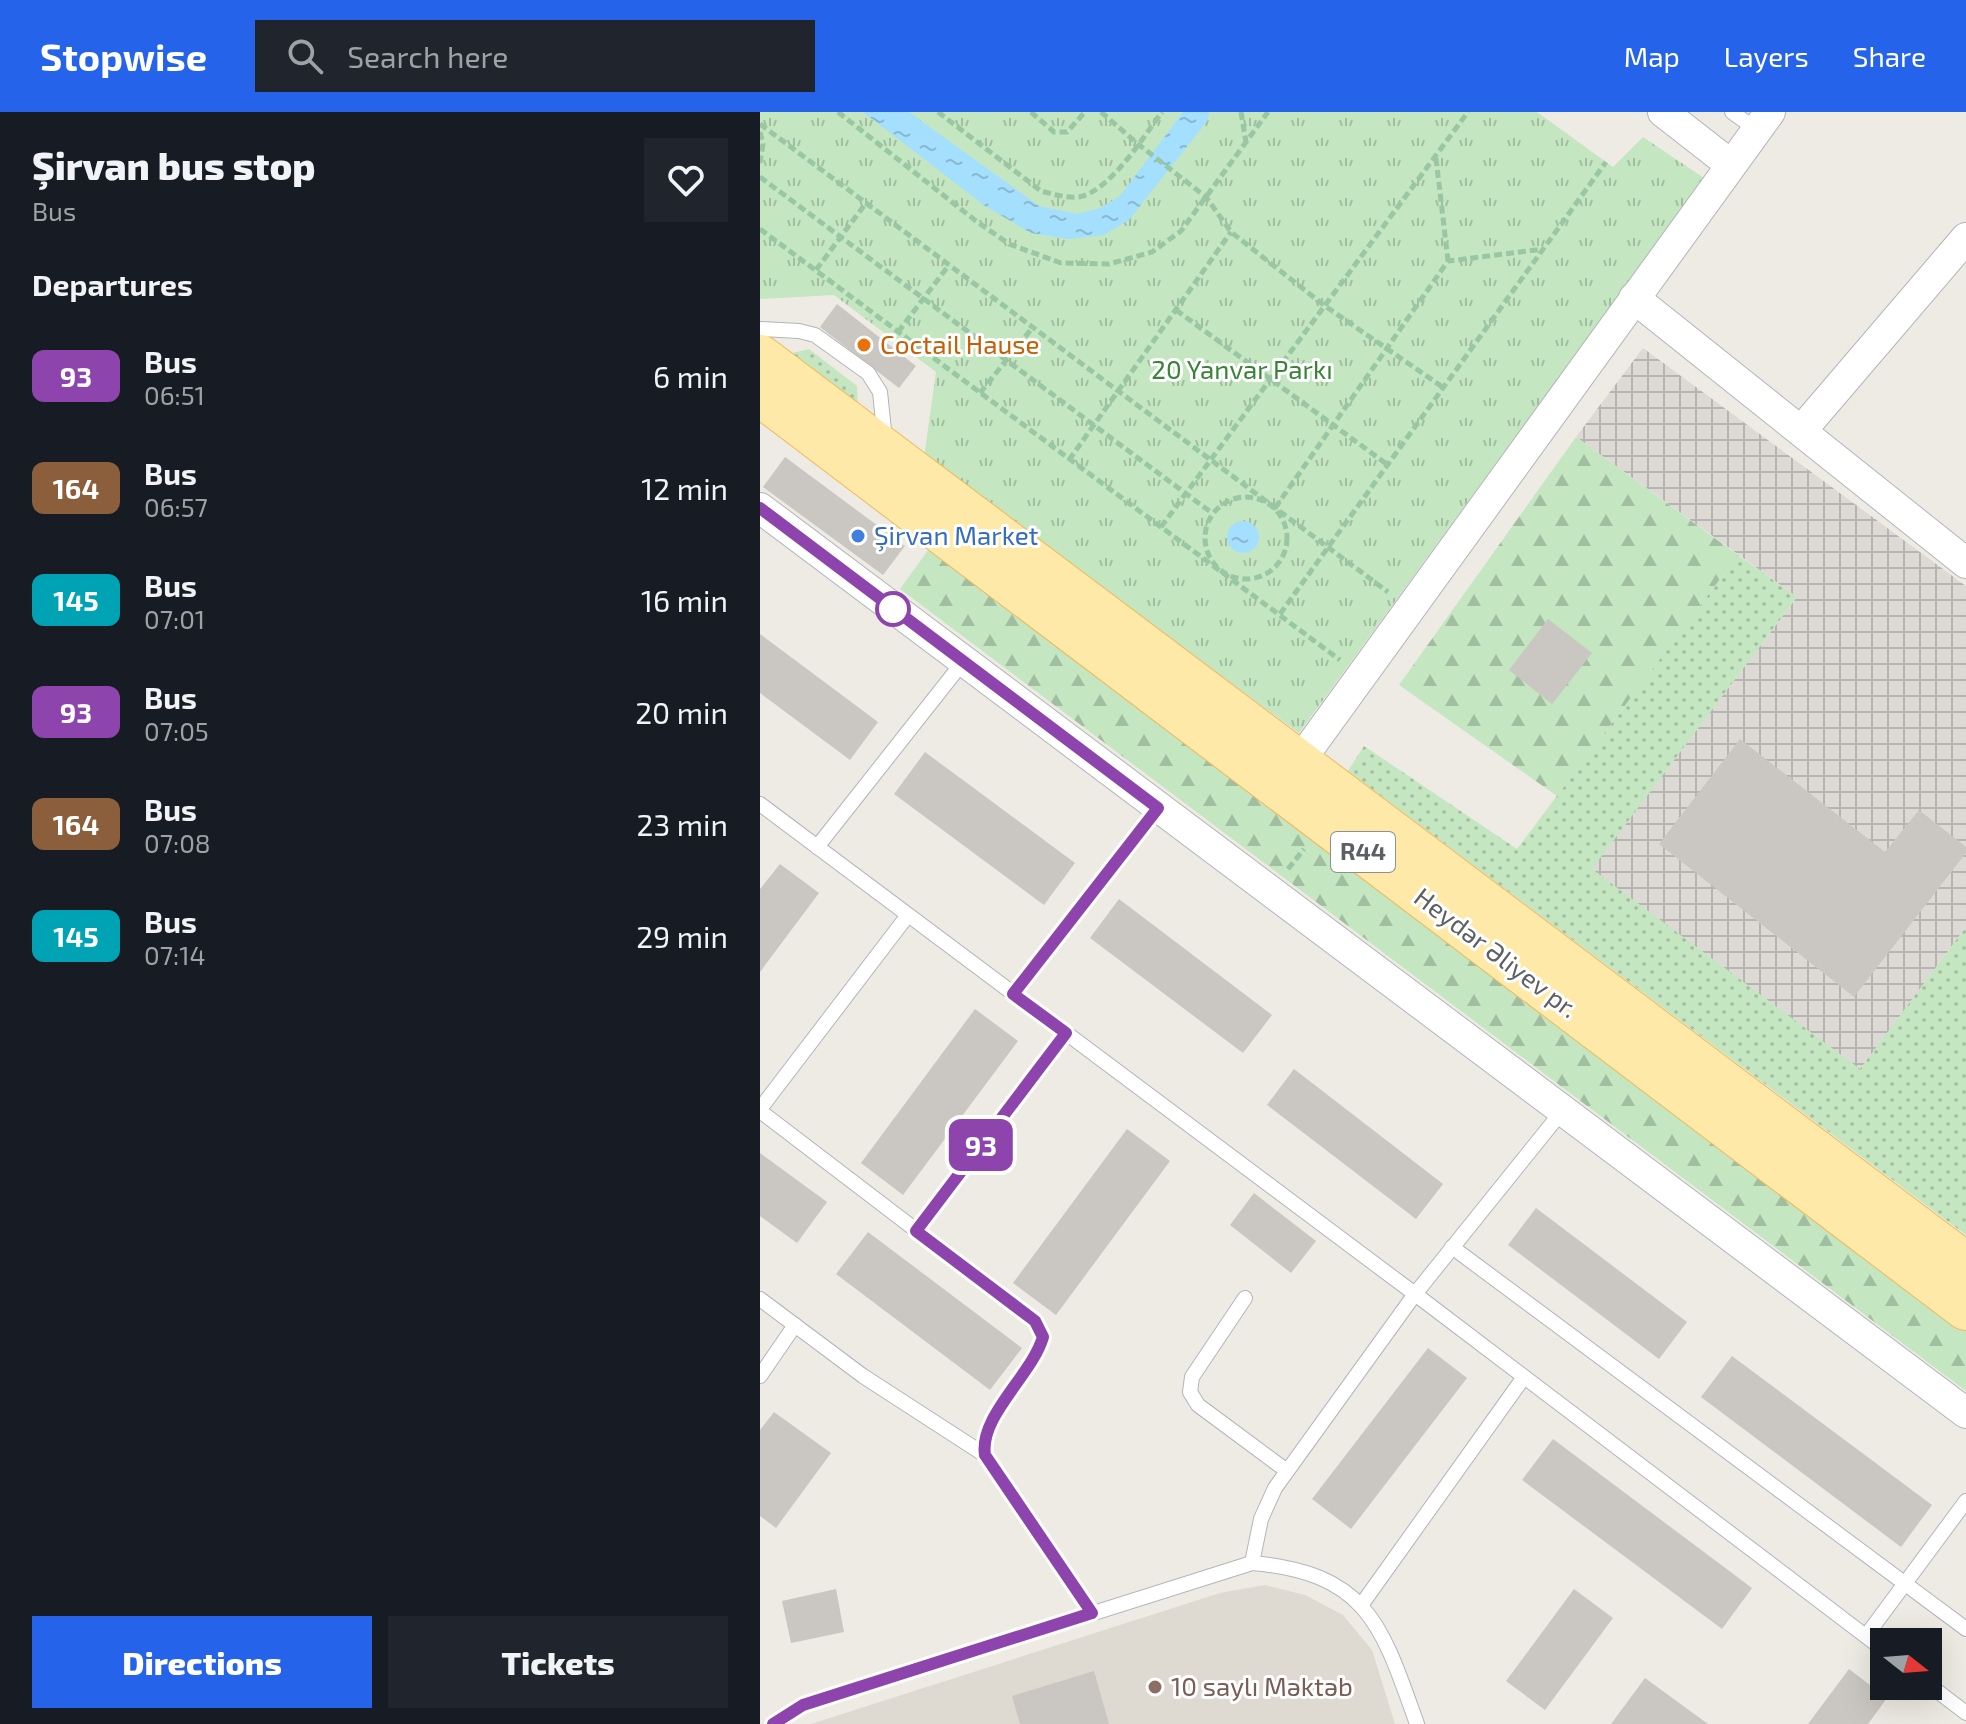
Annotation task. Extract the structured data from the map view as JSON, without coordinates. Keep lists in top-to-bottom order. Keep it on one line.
{"streets":{"main road":["R44","Heydər Əliyev pr."]},"parks":["20 Yanvar Parkı"],"places":["Coctail Hause","Şirvan Market","10 saylı Məktəb"],"lines":["bus line 93"],"north":"right","page":{"header":"Stopwise","search":"Search here","nav":["Map","Layers","Share"],"heading":[["Şirvan bus stop","Bus"],"Departures"],"on_map":"93","list":[{"mark":"93","name":"Bus","note":"06:51","value":"6 min"},{"mark":"164","name":"Bus","note":"06:57","value":"12 min"},{"mark":"145","name":"Bus","note":"07:01","value":"16 min"},{"mark":"93","name":"Bus","note":"07:05","value":"20 min"},{"mark":"164","name":"Bus","note":"07:08","value":"23 min"},{"mark":"145","name":"Bus","note":"07:14","value":"29 min"}],"buttons":["Directions","Tickets"]}}
